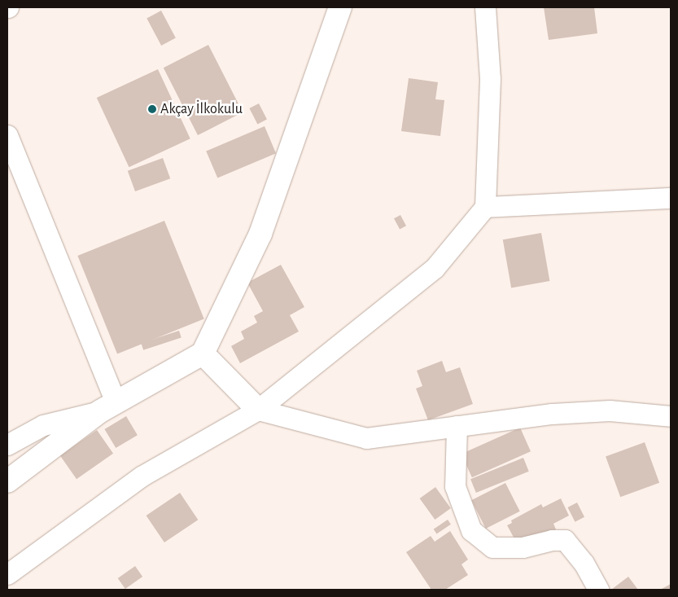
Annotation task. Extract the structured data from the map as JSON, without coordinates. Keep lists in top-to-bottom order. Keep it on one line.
{"places":["Akçay İlkokulu"]}
